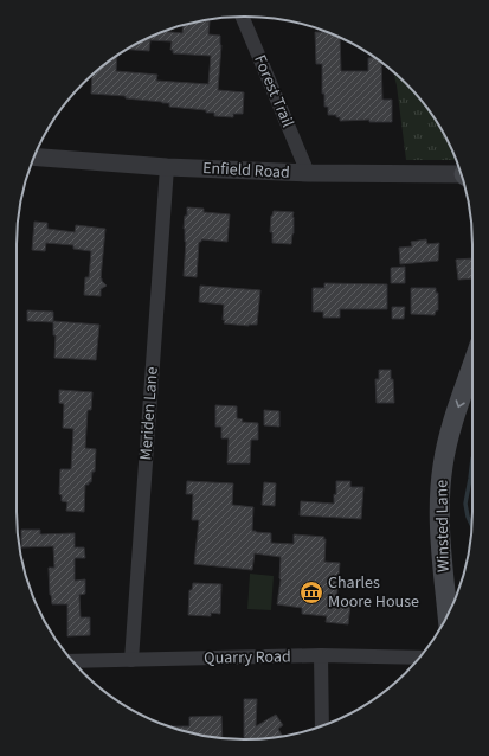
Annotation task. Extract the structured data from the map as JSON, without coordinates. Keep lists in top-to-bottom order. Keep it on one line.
{"streets":{"main road":["Winsted Lane"],"street":["Forest Trail","Enfield Road","Meriden Lane","Quarry Road"]},"crossings":[["Forest Trail","Enfield Road"],["Enfield Road","Meriden Lane"],["Meriden Lane","Quarry Road"]],"one_way":["Winsted Lane"],"places":{"museum":["Charles Moore House"]}}
